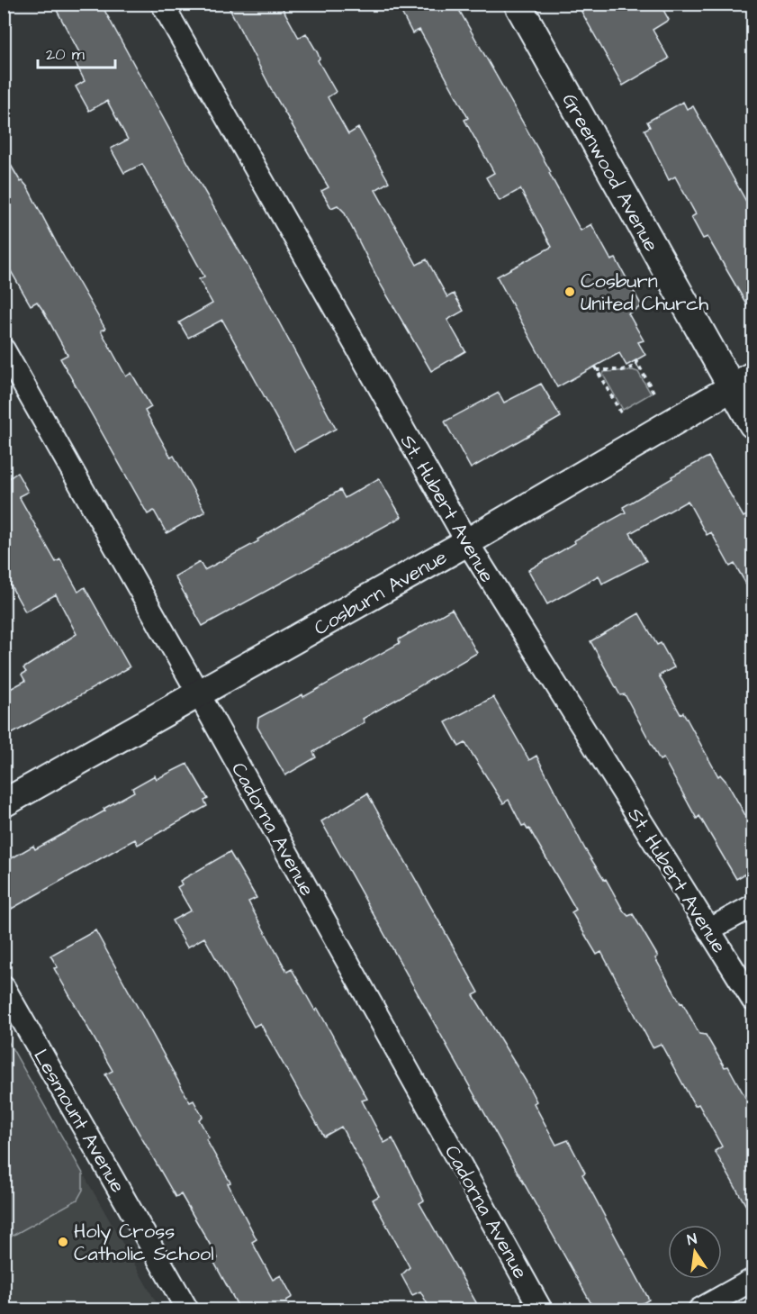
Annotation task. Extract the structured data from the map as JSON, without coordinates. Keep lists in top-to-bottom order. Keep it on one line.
{"streets":{"street":["Greenwood Avenue","St. Hubert Avenue","Cosburn Avenue","Cadorna Avenue","Lesmount Avenue"]},"crossings":[["Greenwood Avenue","Cosburn Avenue"],["St. Hubert Avenue","Cosburn Avenue"],["Cosburn Avenue","Cadorna Avenue"]],"places":["Cosburn United Church","Holy Cross Catholic School"],"scale_bar":"20 m","north":"top"}
